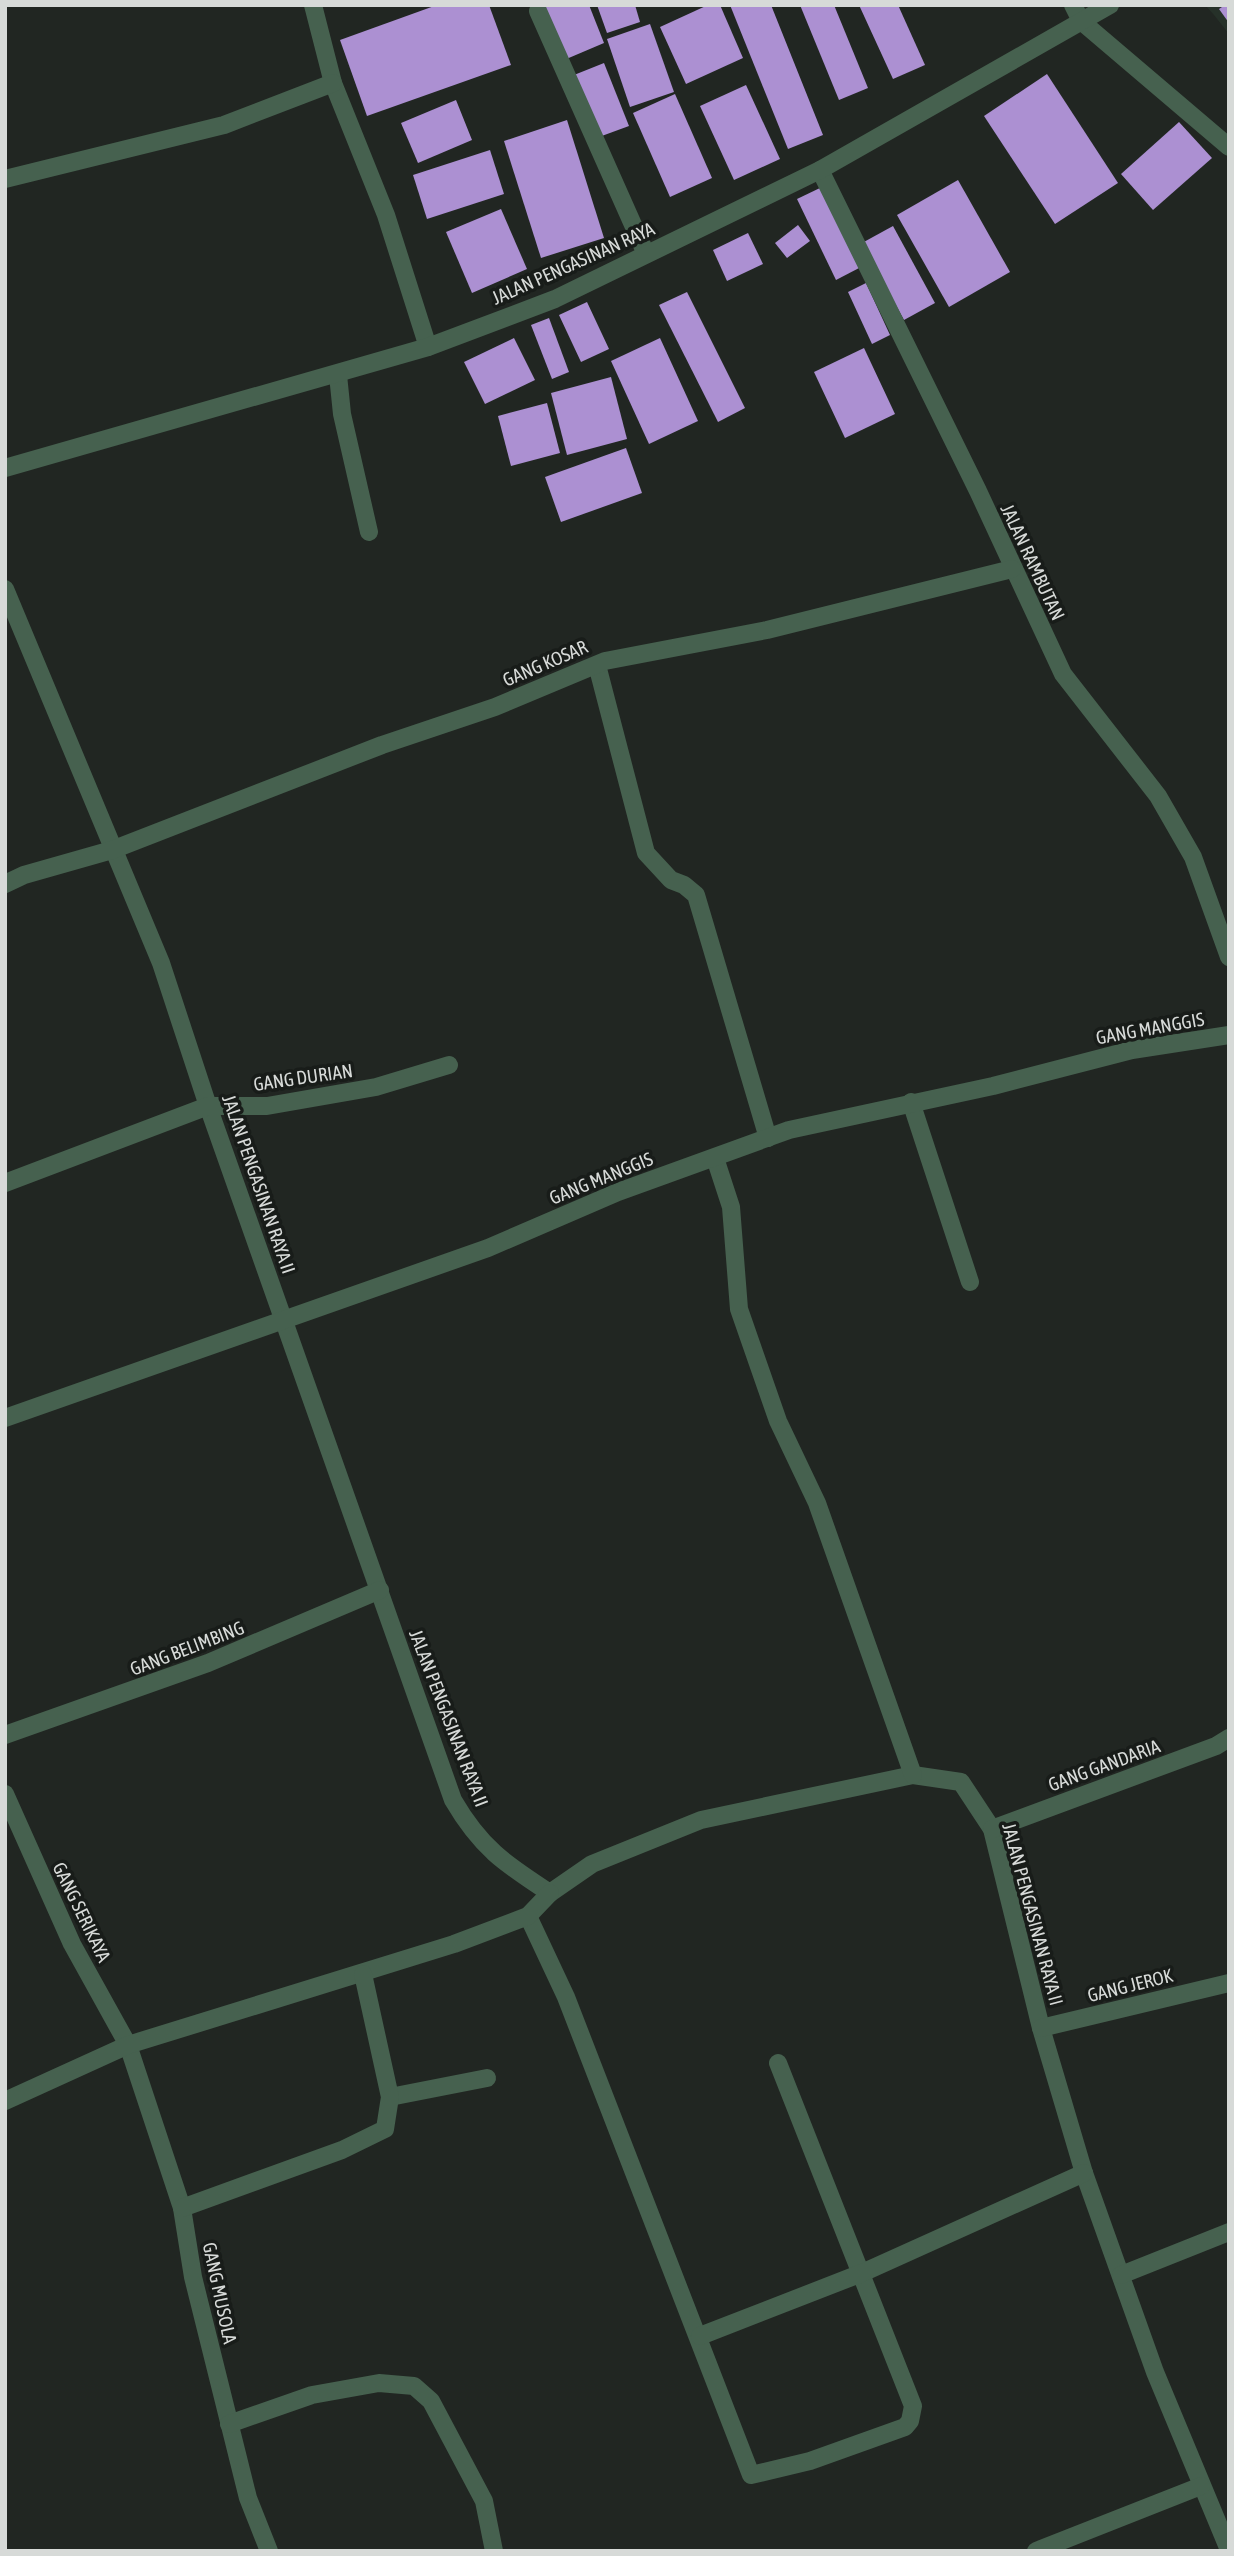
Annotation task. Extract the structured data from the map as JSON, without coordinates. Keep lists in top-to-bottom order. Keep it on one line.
{"streets":{"street":["JALAN PENGASINAN RAYA","JALAN RAMBUTAN","GANG KOSAR","GANG MANGGIS","GANG DURIAN","JALAN PENGASINAN RAYA II","GANG BELIMBING","GANG GANDARIA","GANG SERIKAYA","GANG JEROK","GANG MUSOLA"]},"crossings":[["JALAN PENGASINAN RAYA","JALAN RAMBUTAN"],["JALAN RAMBUTAN","GANG KOSAR"],["GANG KOSAR","JALAN PENGASINAN RAYA II"],["GANG MANGGIS","JALAN PENGASINAN RAYA II"],["GANG DURIAN","JALAN PENGASINAN RAYA II"],["JALAN PENGASINAN RAYA II","GANG BELIMBING"],["JALAN PENGASINAN RAYA II","GANG GANDARIA"],["JALAN PENGASINAN RAYA II","GANG JEROK"],["GANG SERIKAYA","GANG MUSOLA"]]}
